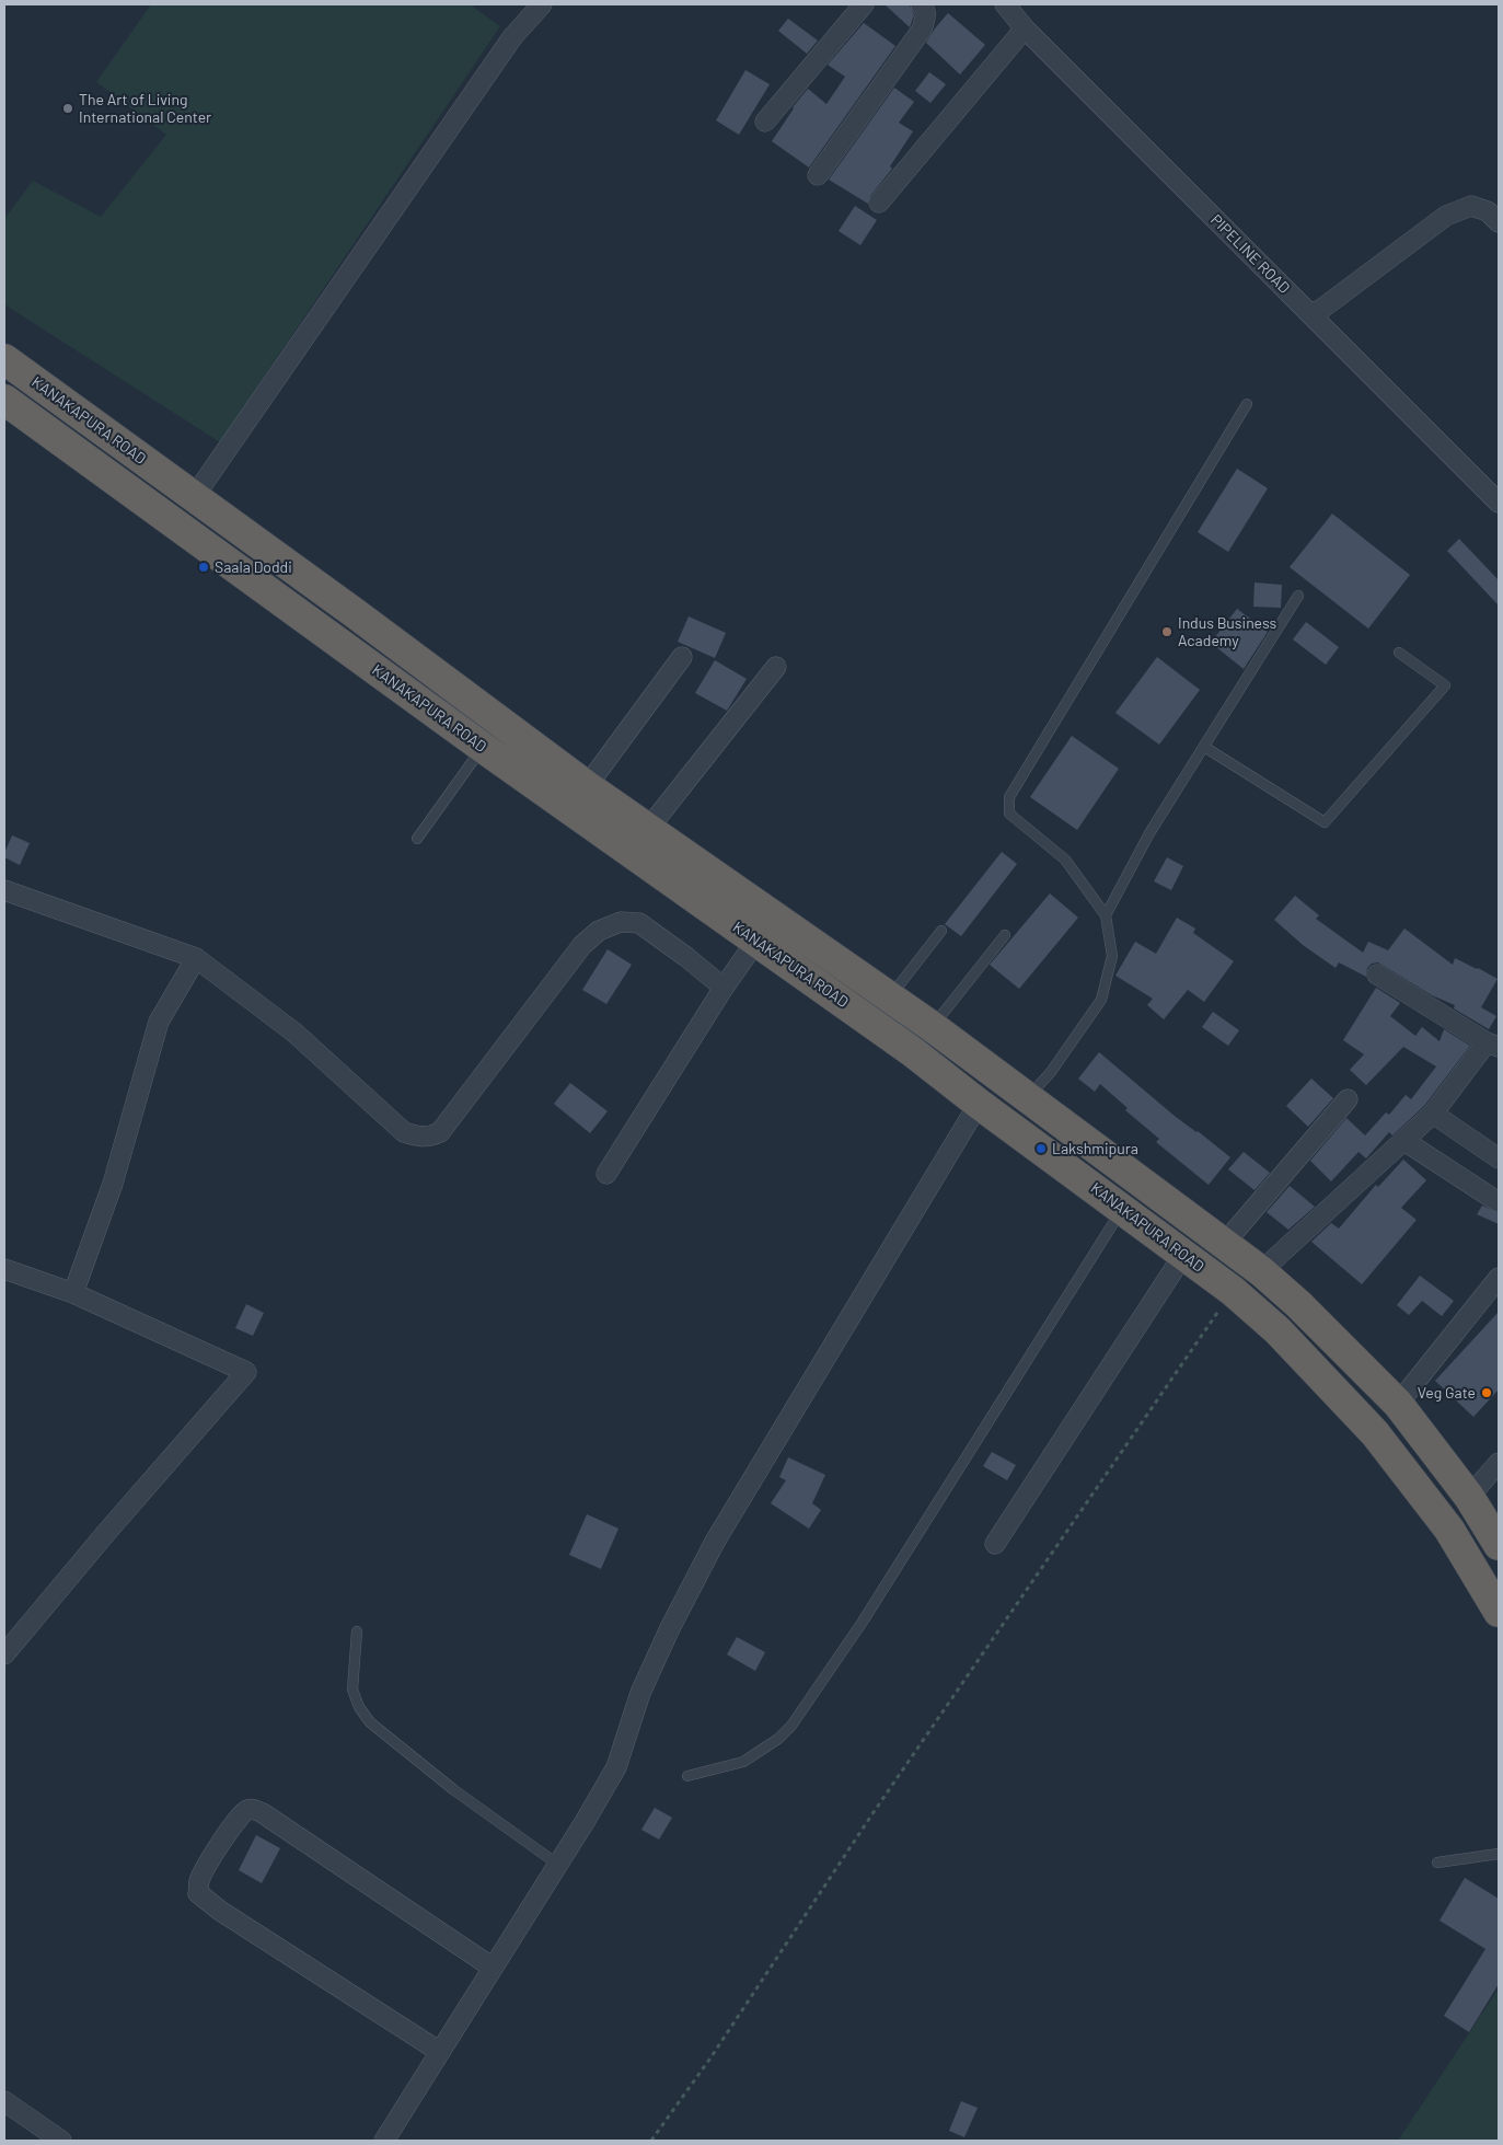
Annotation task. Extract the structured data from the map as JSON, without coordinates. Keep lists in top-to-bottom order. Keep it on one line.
{"streets":{"highway":["KANAKAPURA ROAD"],"street":["PIPELINE ROAD"]},"places":["The Art of Living International Center","Saala Doddi","Indus Business Academy","Lakshmipura","Veg Gate"]}
